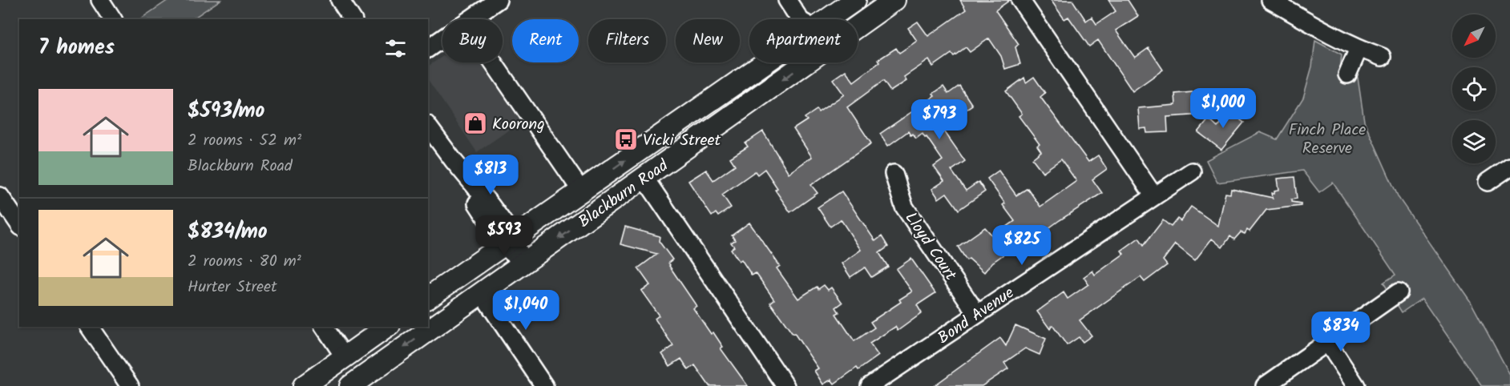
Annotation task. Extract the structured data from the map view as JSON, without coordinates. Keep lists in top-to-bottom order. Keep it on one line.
{"streets":{"main road":["Blackburn Road"],"street":["Lloyd Court","Bond Avenue"]},"crossings":[["Lloyd Court","Bond Avenue"]],"parks":["Finch Place Reserve"],"places":{"shop":["Koorong"],"bus stop":["Vicki Street"]},"north":"bottom left","page":{"chip":["Buy","Rent","Filters","New","Apartment"],"heading":"7 homes","list":[{"name":"$593/mo","note":"2 rooms · 52 m² · Blackburn Road"},{"name":"$834/mo","note":"2 rooms · 80 m² · Hurter Street"}],"price":["$1,000","$793","$813","$593","$825","$1,040","$834"]}}
